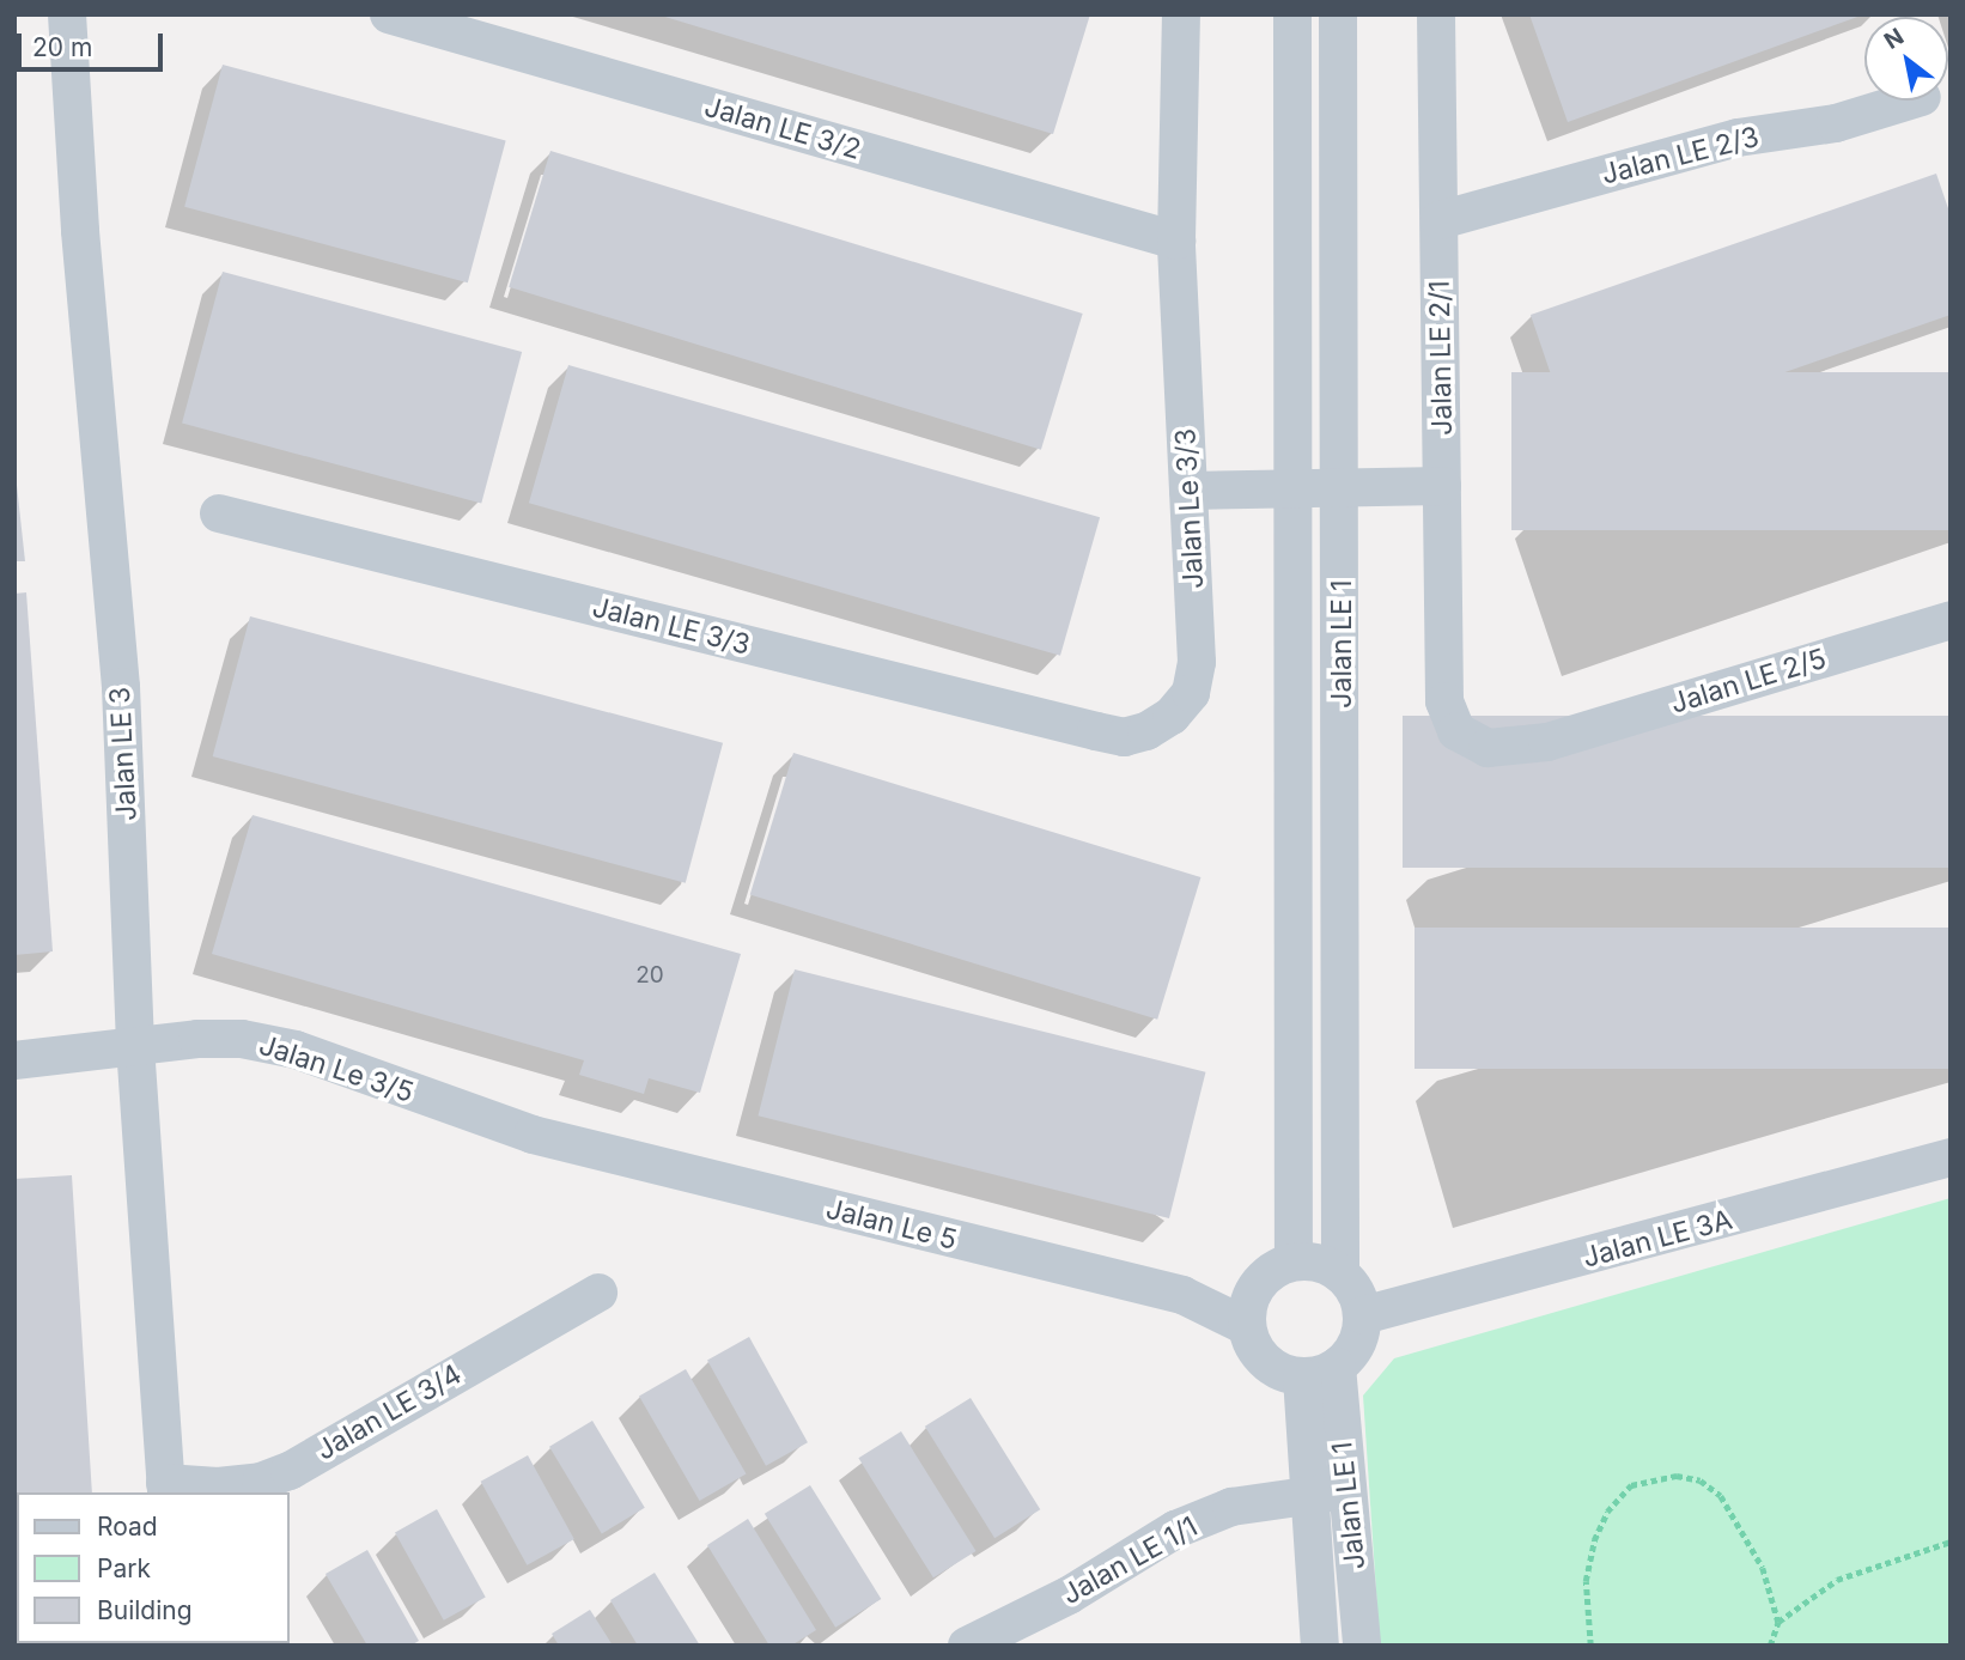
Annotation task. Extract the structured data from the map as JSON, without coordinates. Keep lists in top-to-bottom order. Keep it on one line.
{"streets":{"street":["Jalan LE 3/2","Jalan LE 2/3","Jalan LE 2/1","Jalan Le 3/3","Jalan LE 3/3","Jalan LE 1","Jalan LE 2/5","Jalan LE 3","Jalan Le 3/5","Jalan Le 5","Jalan LE 3A","Jalan LE 3/4","Jalan LE 1/1"]},"crossings":[["Jalan LE 3/2","Jalan Le 3/3"],["Jalan LE 2/3","Jalan LE 2/1"],["Jalan LE 2/1","Jalan LE 2/5"],["Jalan Le 3/3","Jalan LE 3/3"],["Jalan LE 1","Jalan Le 5"],["Jalan LE 1","Jalan LE 3A"],["Jalan LE 1","Jalan LE 1/1"],["Jalan LE 3","Jalan Le 3/5"],["Jalan LE 3","Jalan LE 3/4"],["Jalan Le 3/5","Jalan Le 5"],["Jalan Le 5","Jalan LE 3A"]],"house_numbers":["20"],"legend":["Road","Park","Building"],"scale_bar":"20 m","north":"top left"}
